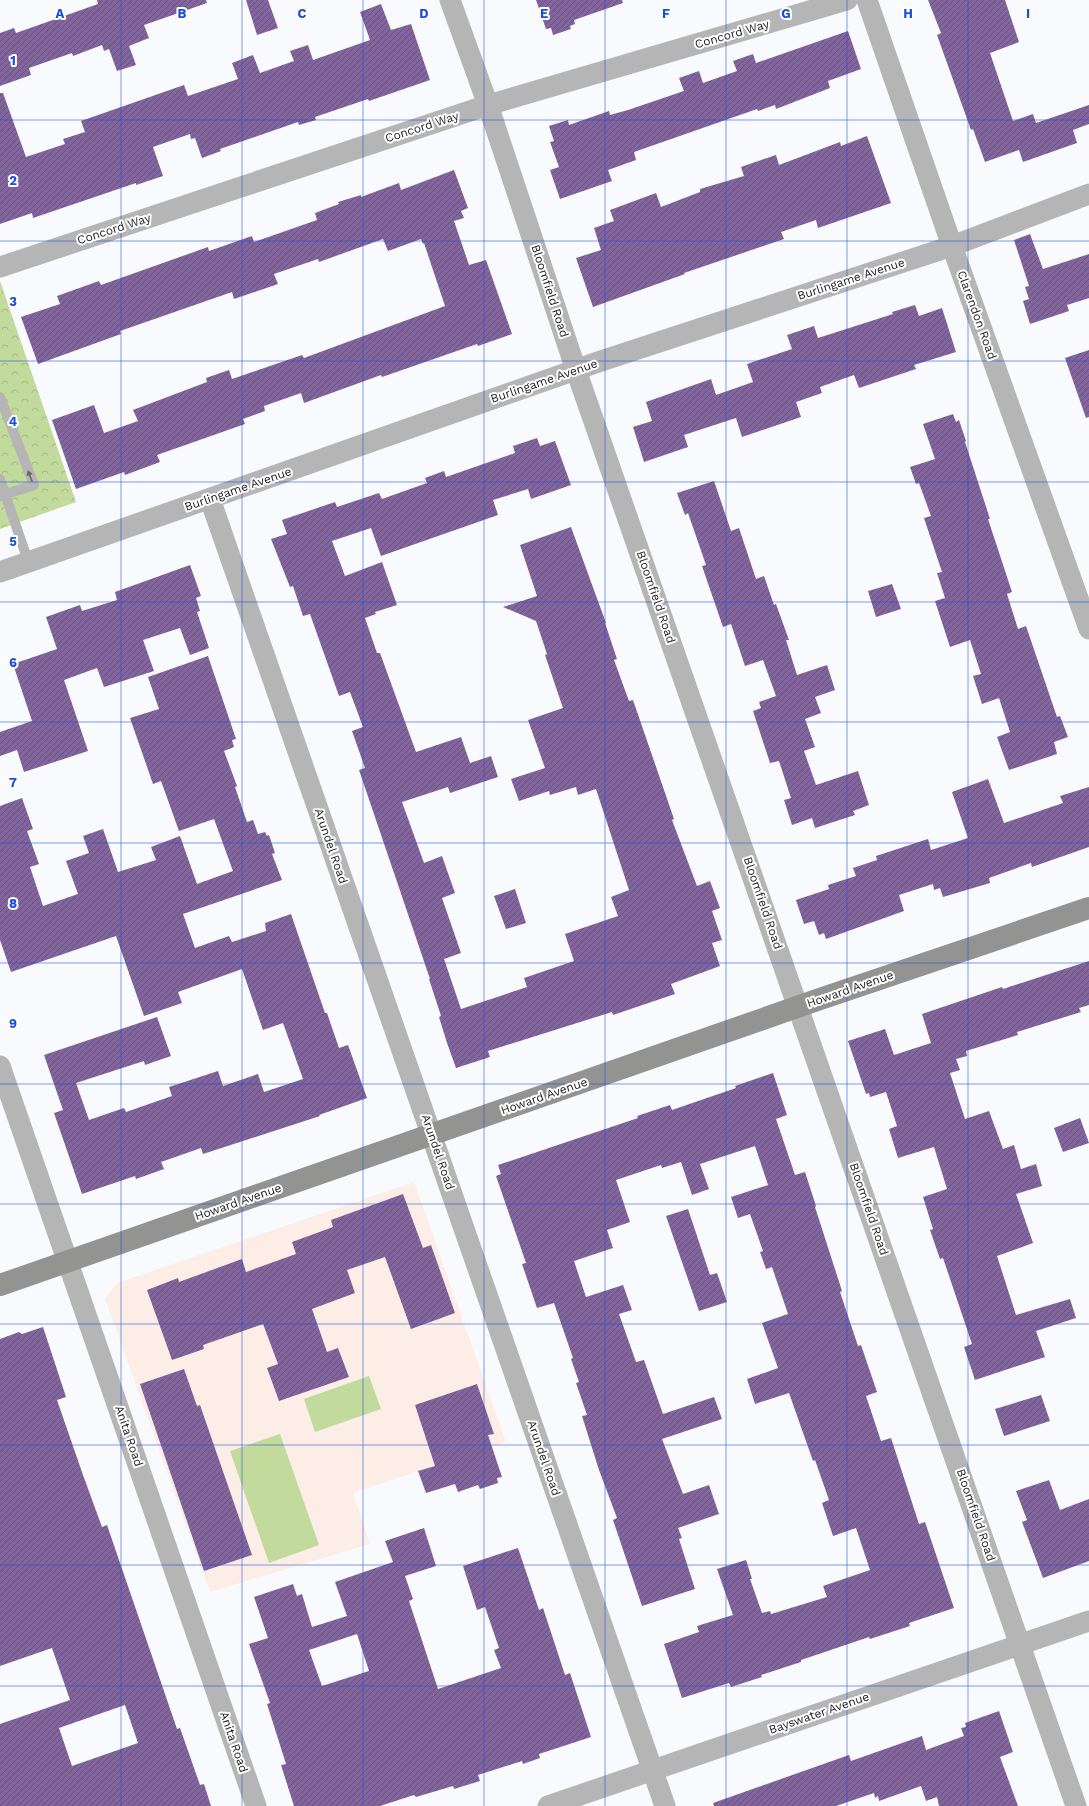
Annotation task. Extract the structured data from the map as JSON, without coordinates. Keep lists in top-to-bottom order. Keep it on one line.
{"streets":{"street":["Concord Way","Burlingame Avenue","Bloomfield Road","Clarendon Road","Arundel Road","Howard Avenue","Anita Road","Bayswater Avenue"]},"crossings":[["Concord Way","Bloomfield Road"],["Burlingame Avenue","Bloomfield Road"],["Burlingame Avenue","Clarendon Road"],["Burlingame Avenue","Arundel Road"],["Bloomfield Road","Howard Avenue"],["Bloomfield Road","Bayswater Avenue"],["Arundel Road","Howard Avenue"],["Arundel Road","Bayswater Avenue"],["Howard Avenue","Anita Road"]],"grid":{"columns":["A","B","C","D","E","F","G","H","I"],"rows":["1","2","3","4","5","6","7","8","9"]}}
